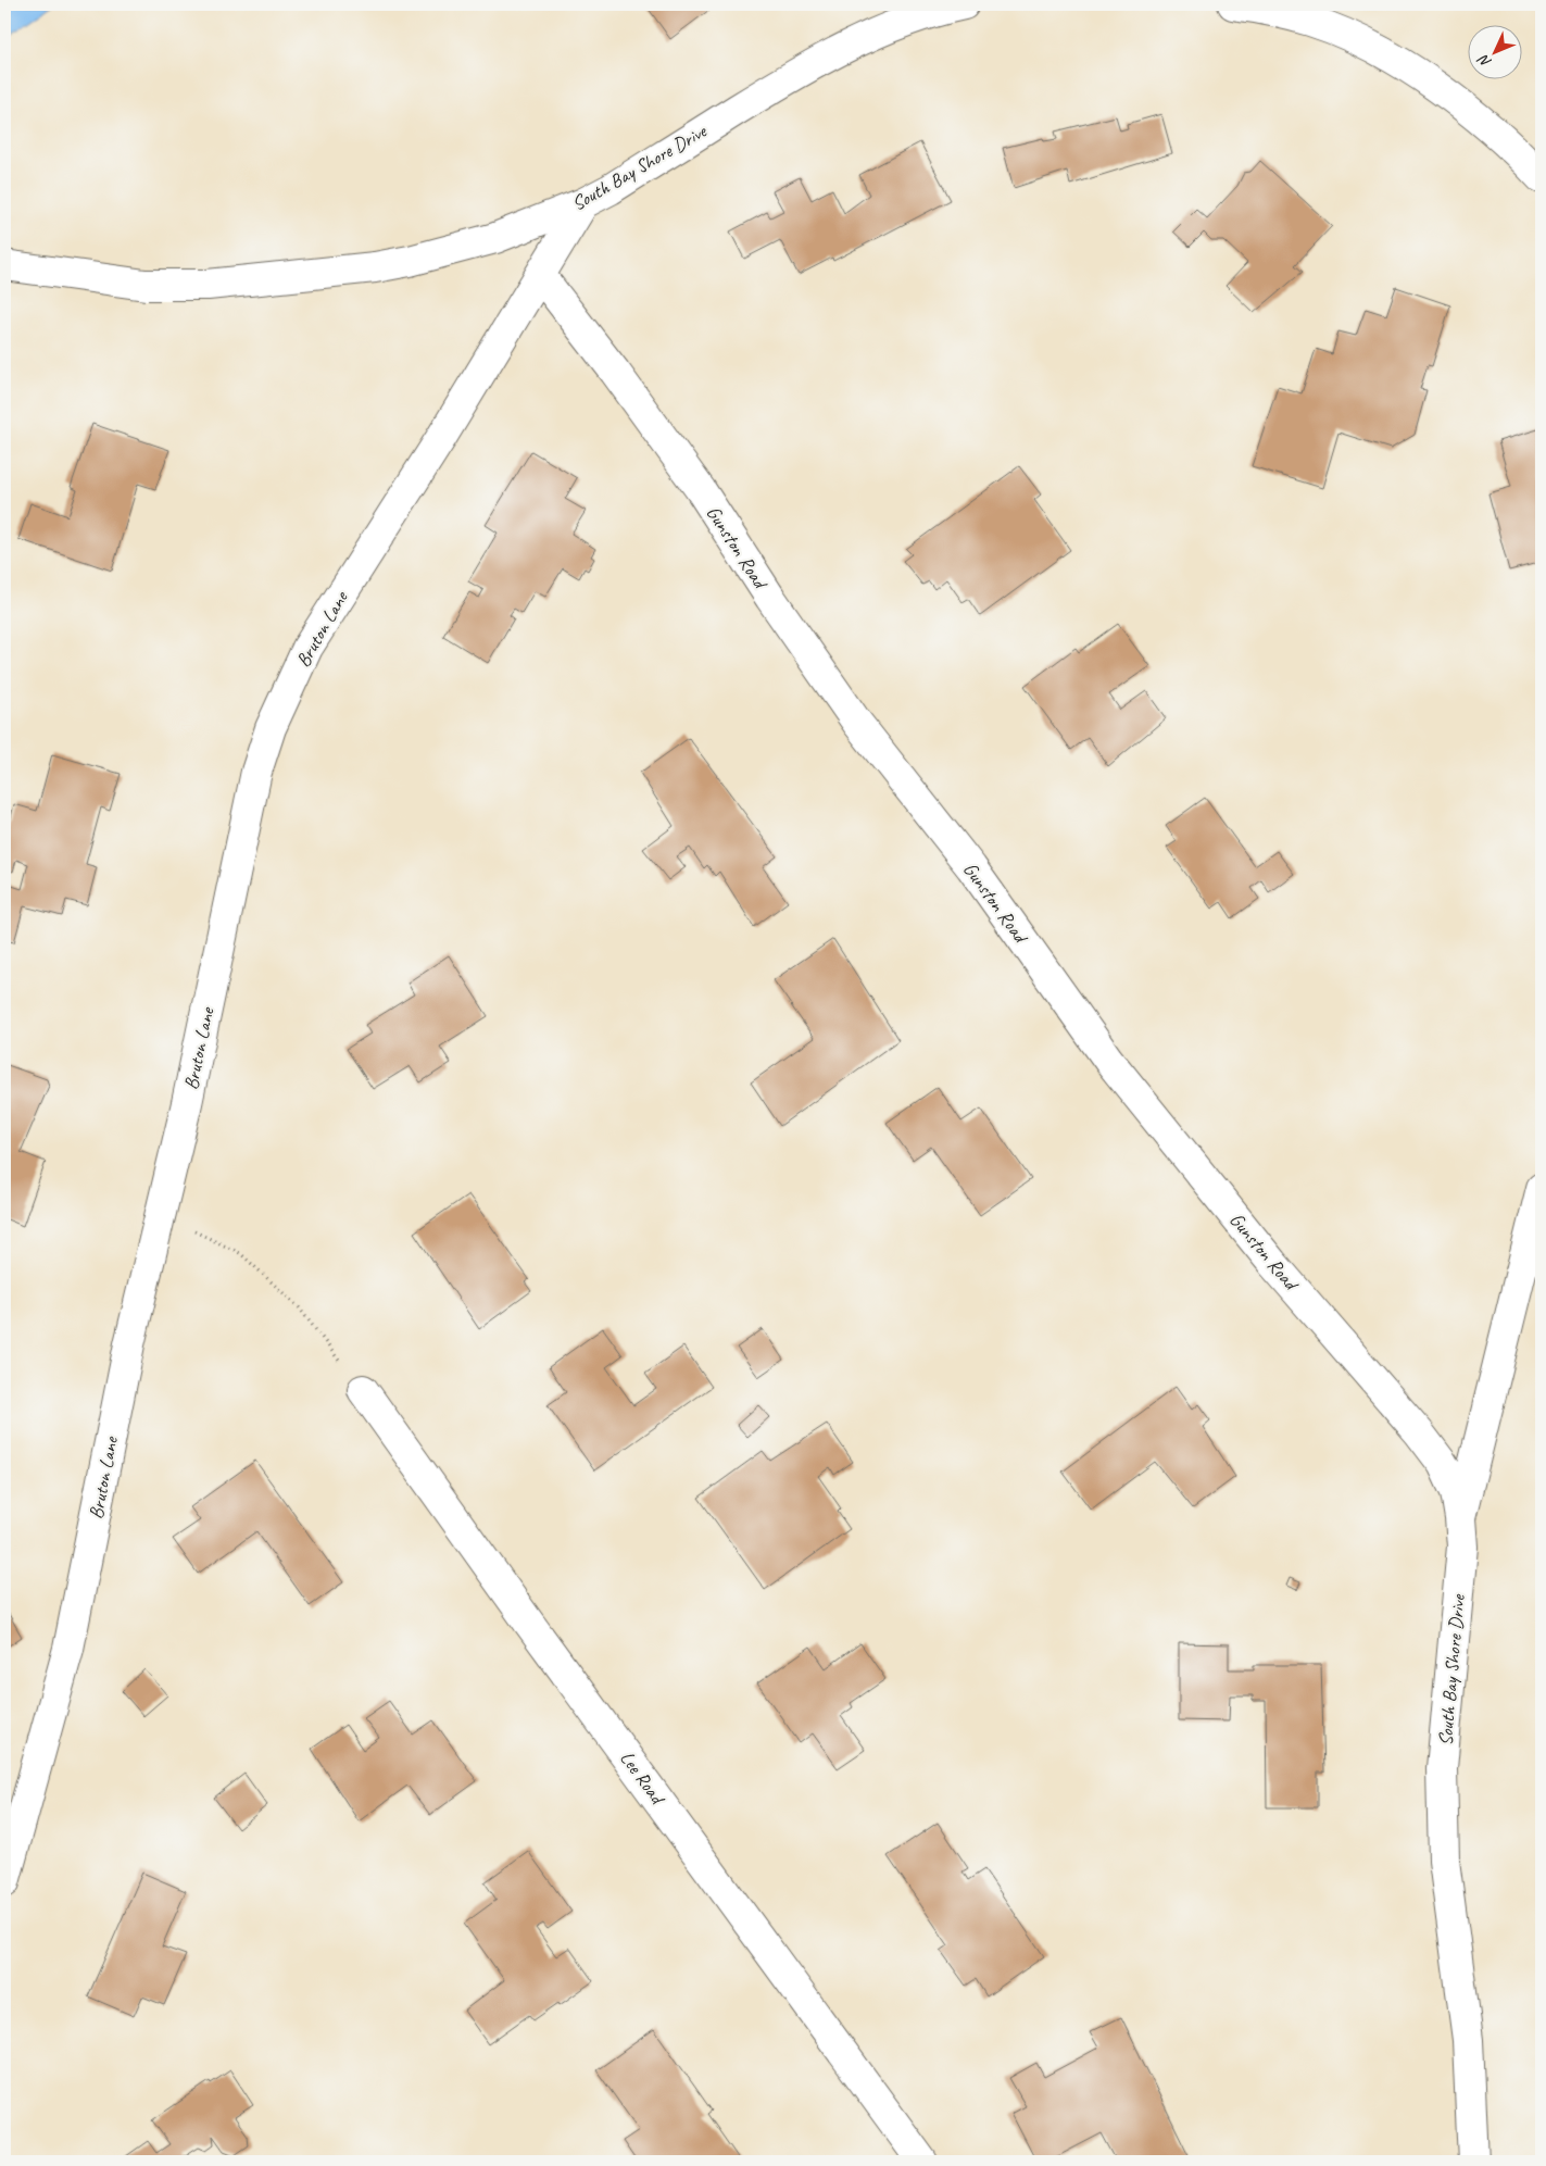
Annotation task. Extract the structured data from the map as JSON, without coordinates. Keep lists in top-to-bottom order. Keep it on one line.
{"streets":{"street":["South Bay Shore Drive","Gunston Road","Bruton Lane","Lee Road"]},"crossings":[["South Bay Shore Drive","Gunston Road"],["South Bay Shore Drive","Bruton Lane"],["Gunston Road","Bruton Lane"]],"north":"bottom left"}
